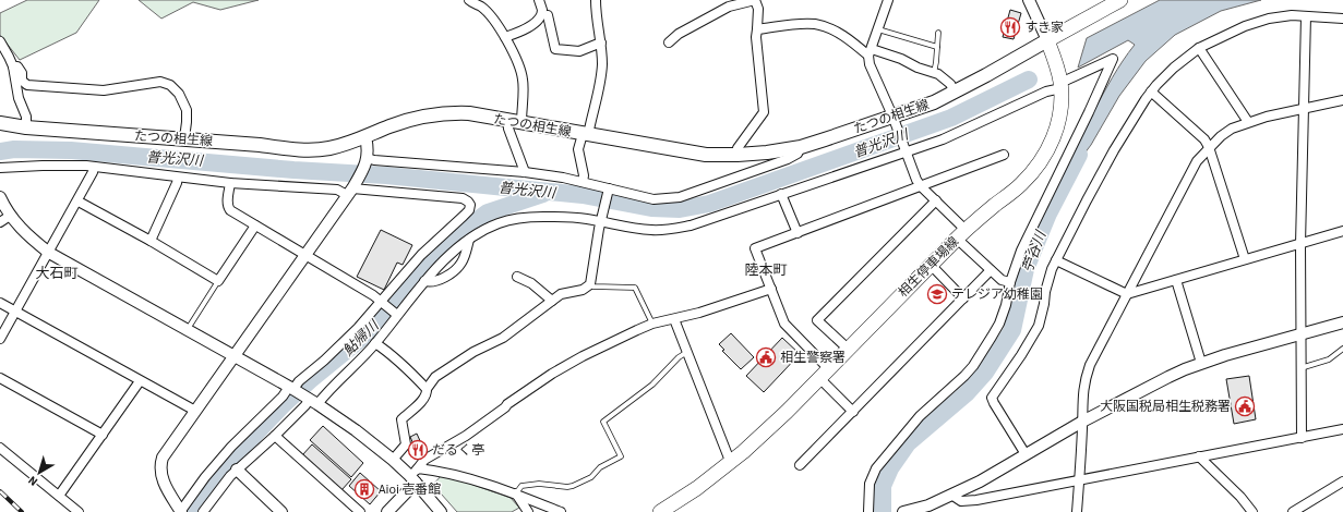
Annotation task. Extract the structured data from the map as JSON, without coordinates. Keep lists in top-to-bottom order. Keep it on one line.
{"streets":{"main road":["たつの相生線","相生停車場線"]},"crossings":[["たつの相生線","相生停車場線"]],"districts":["陸本町","大石町"],"water":["普光沢川","苧谷川","鮎帰川"],"places":{"restaurant":["すき家","だるく亭"],"school or university":["テレジア幼稚園"],"public building":["相生警察署","大阪国税局相生税務署"],"building":["Aioi 壱番館"]},"north":"bottom left"}
